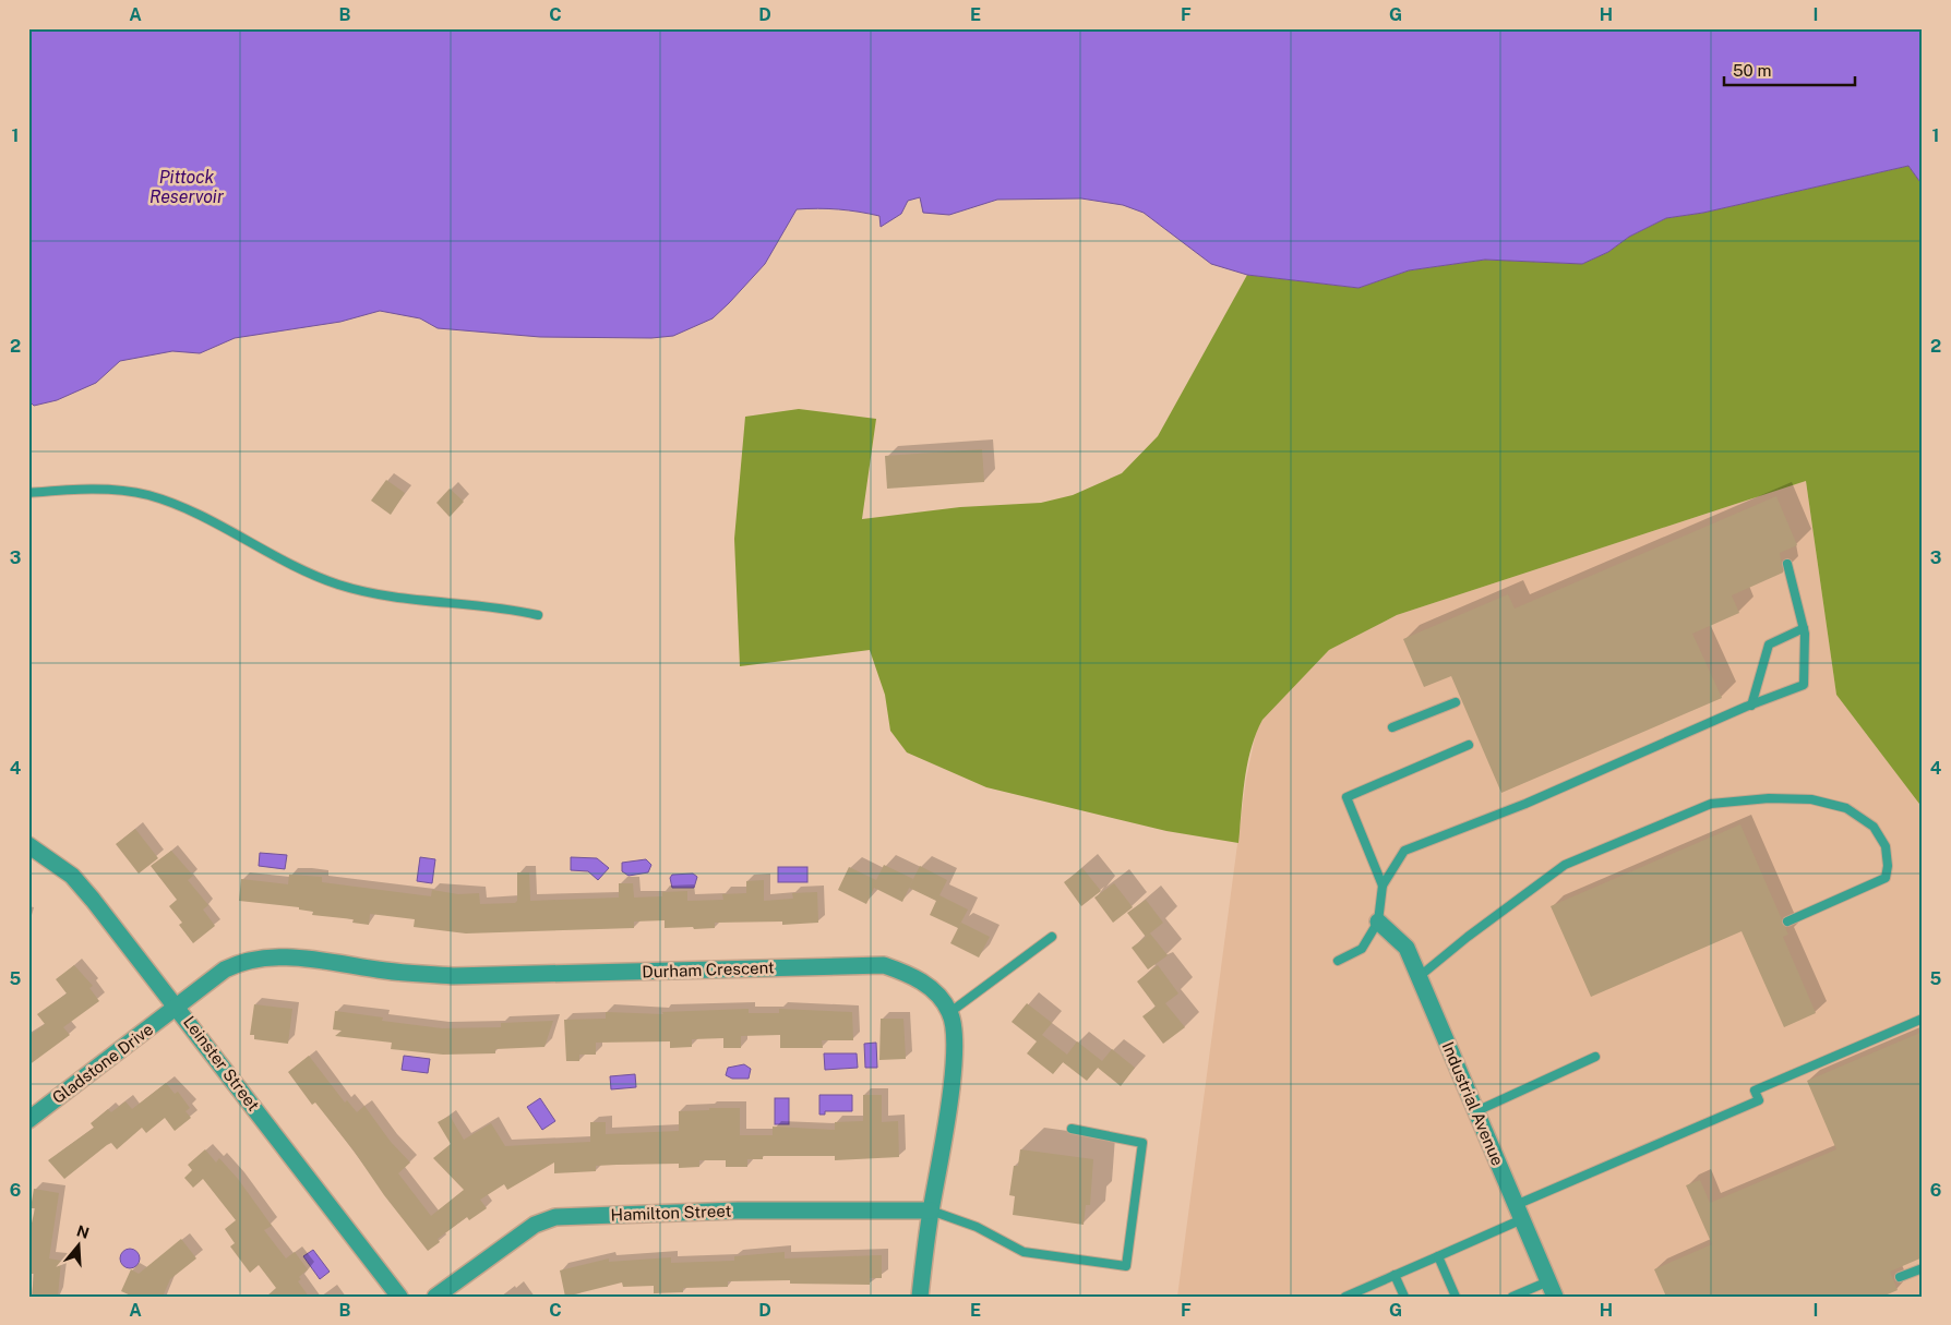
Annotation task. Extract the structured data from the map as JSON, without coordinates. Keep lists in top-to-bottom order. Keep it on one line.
{"streets":{"street":["Durham Crescent","Gladstone Drive","Leinster Street","Industrial Avenue","Hamilton Street"]},"crossings":[["Durham Crescent","Gladstone Drive"],["Durham Crescent","Leinster Street"],["Gladstone Drive","Leinster Street"]],"water":["Pittock Reservoir"],"scale_bar":"50 m","north":"top","grid":{"columns":["A","B","C","D","E","F","G","H","I"],"rows":["1","2","3","4","5","6"]}}
